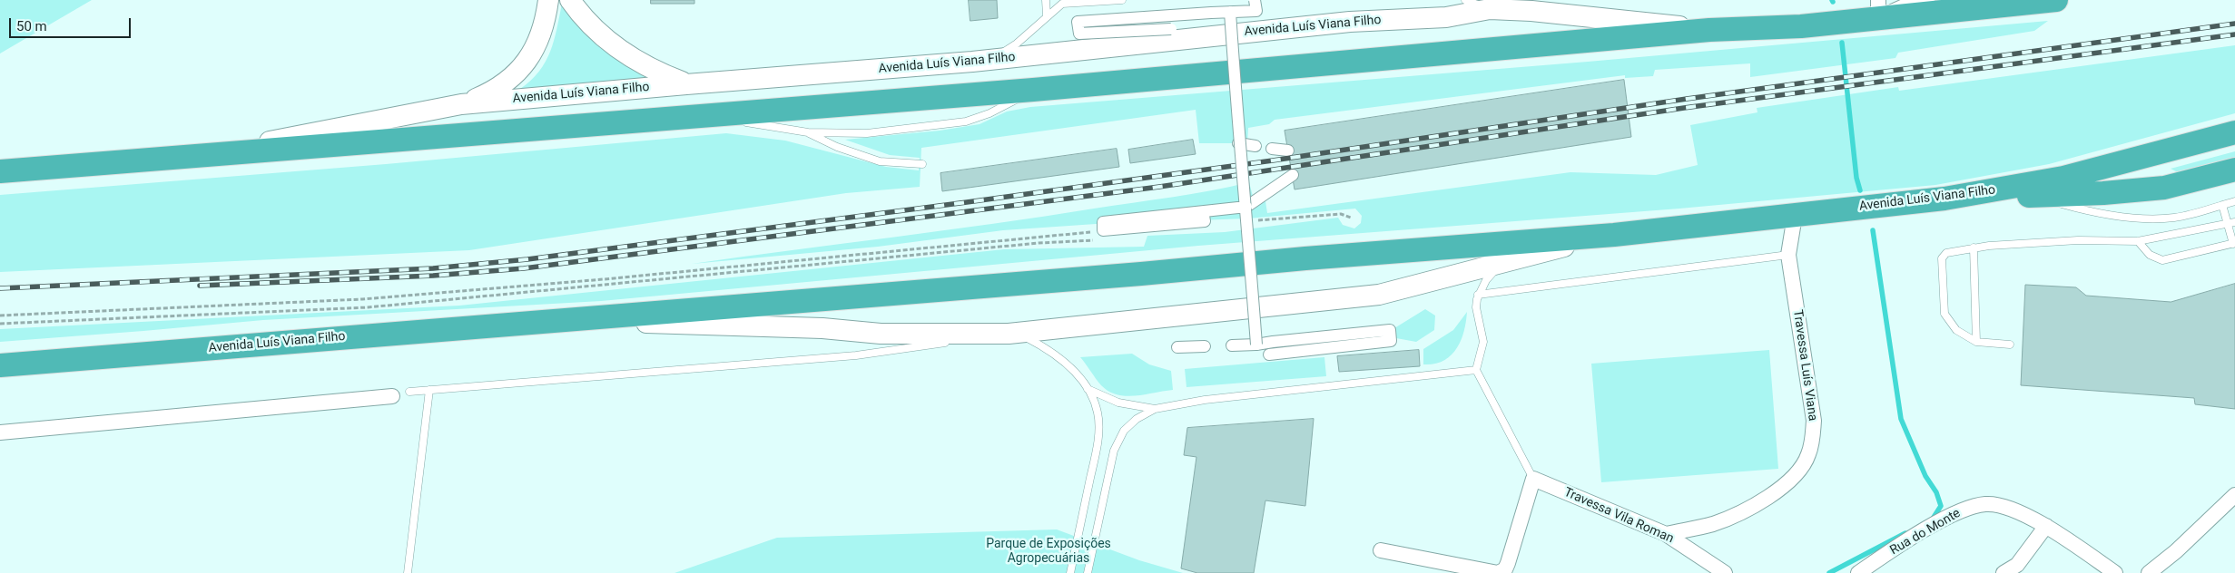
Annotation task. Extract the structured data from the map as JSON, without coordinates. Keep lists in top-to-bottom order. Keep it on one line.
{"streets":{"highway":["Avenida Luís Viana Filho"],"street":["Travessa Luís Viana","Travessa Vila Roman","Rua do Monte"]},"crossings":[["Avenida Luís Viana Filho","Travessa Luís Viana"],["Travessa Luís Viana","Travessa Vila Roman"]],"parks":["Parque de Exposições Agropecuárias"],"scale_bar":"50 m"}
